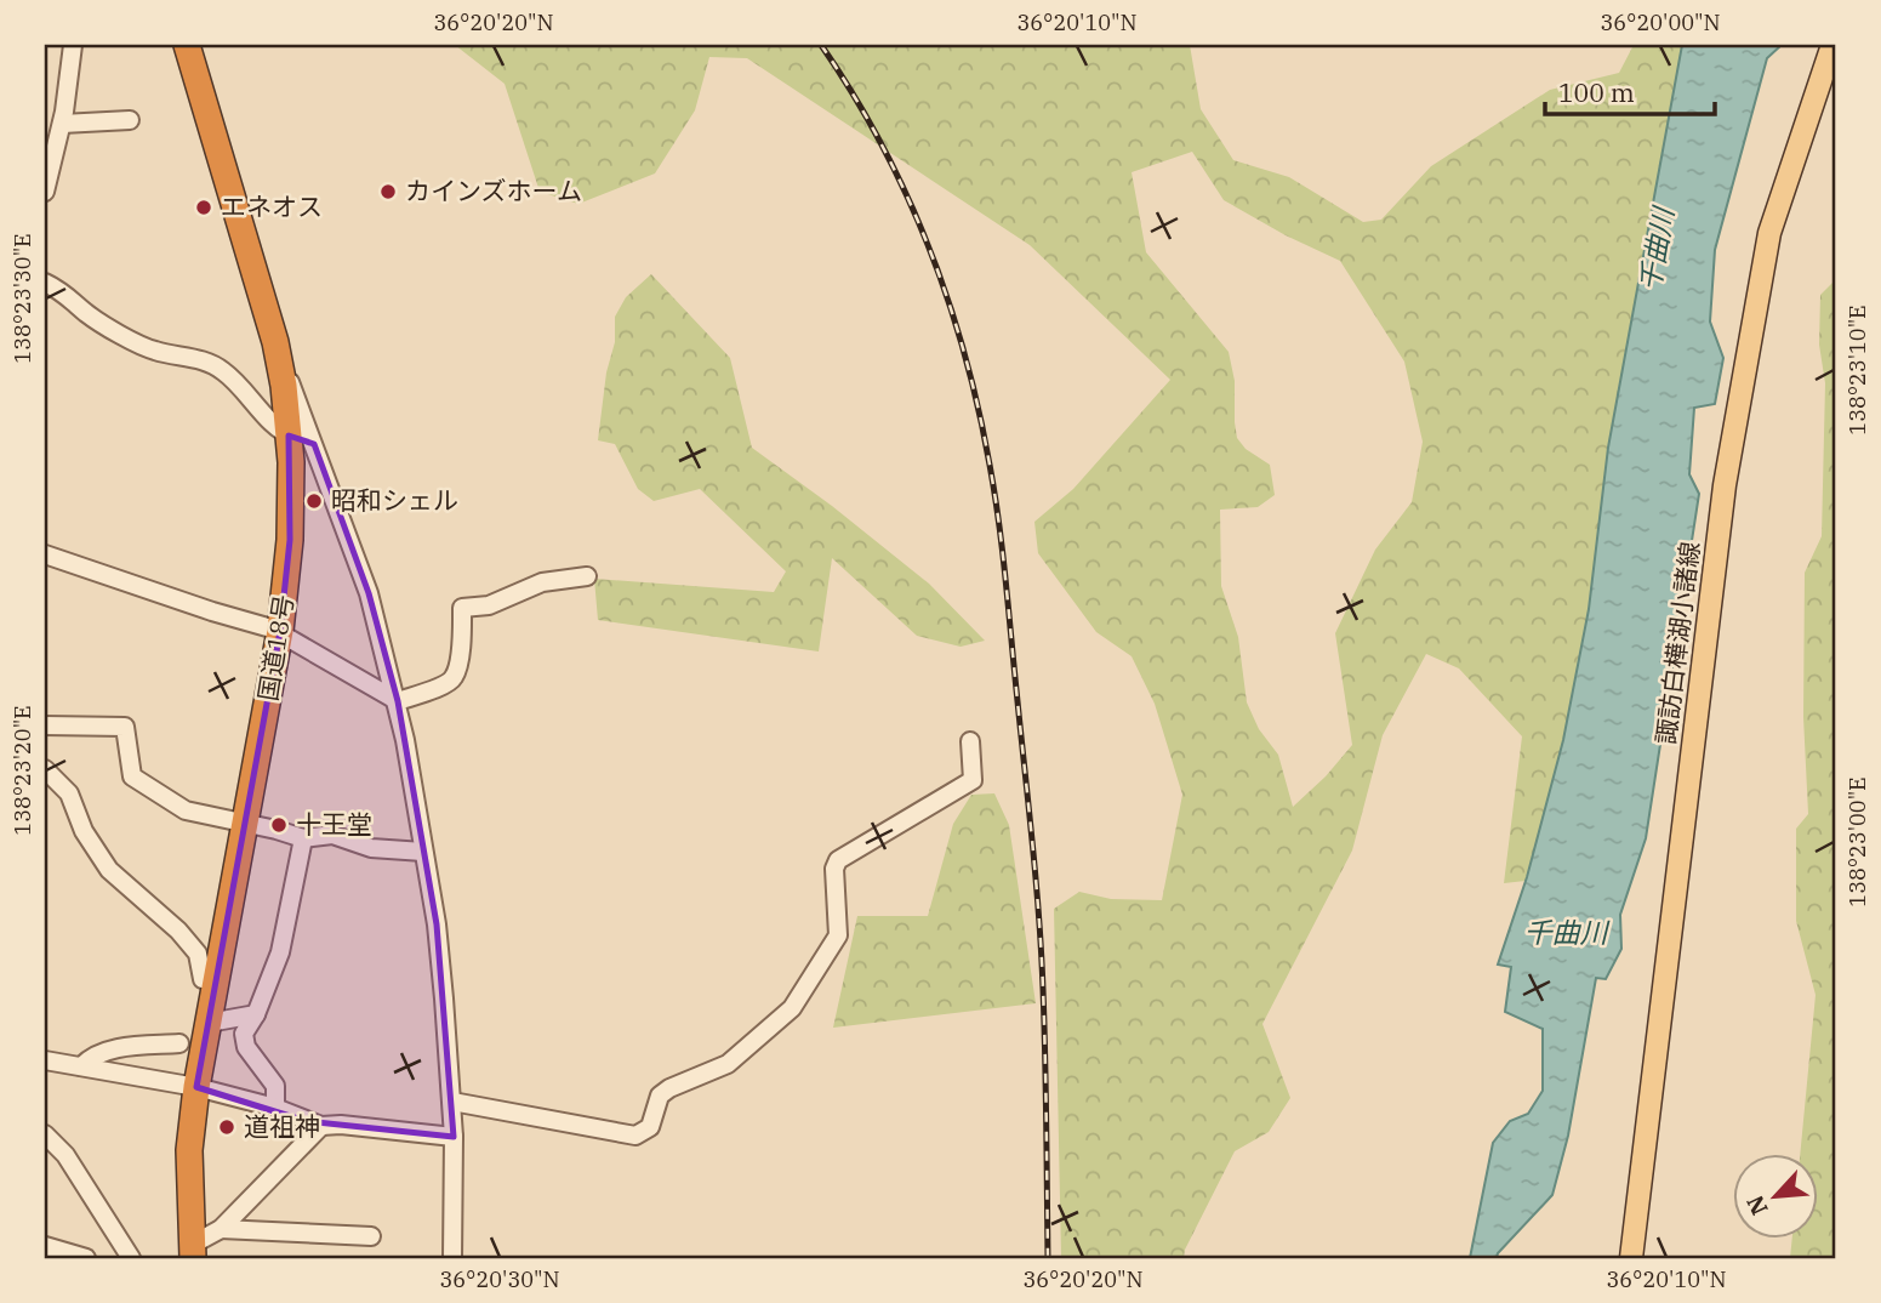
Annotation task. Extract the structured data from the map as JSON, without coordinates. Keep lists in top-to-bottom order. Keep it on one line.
{"streets":{"highway":["国道18号"],"main road":["諏訪白樺湖小諸線"]},"water":["千曲川"],"places":["カインズホーム","エネオス","昭和シェル","十王堂","道祖神"],"scale_bar":"100 m","north":"bottom left","coordinates":["36°20'20\"N","36°20'10\"N","36°20'00\"N","138°23'30\"E","138°23'10\"E","138°23'20\"E","138°23'00\"E","36°20'30\"N"]}
